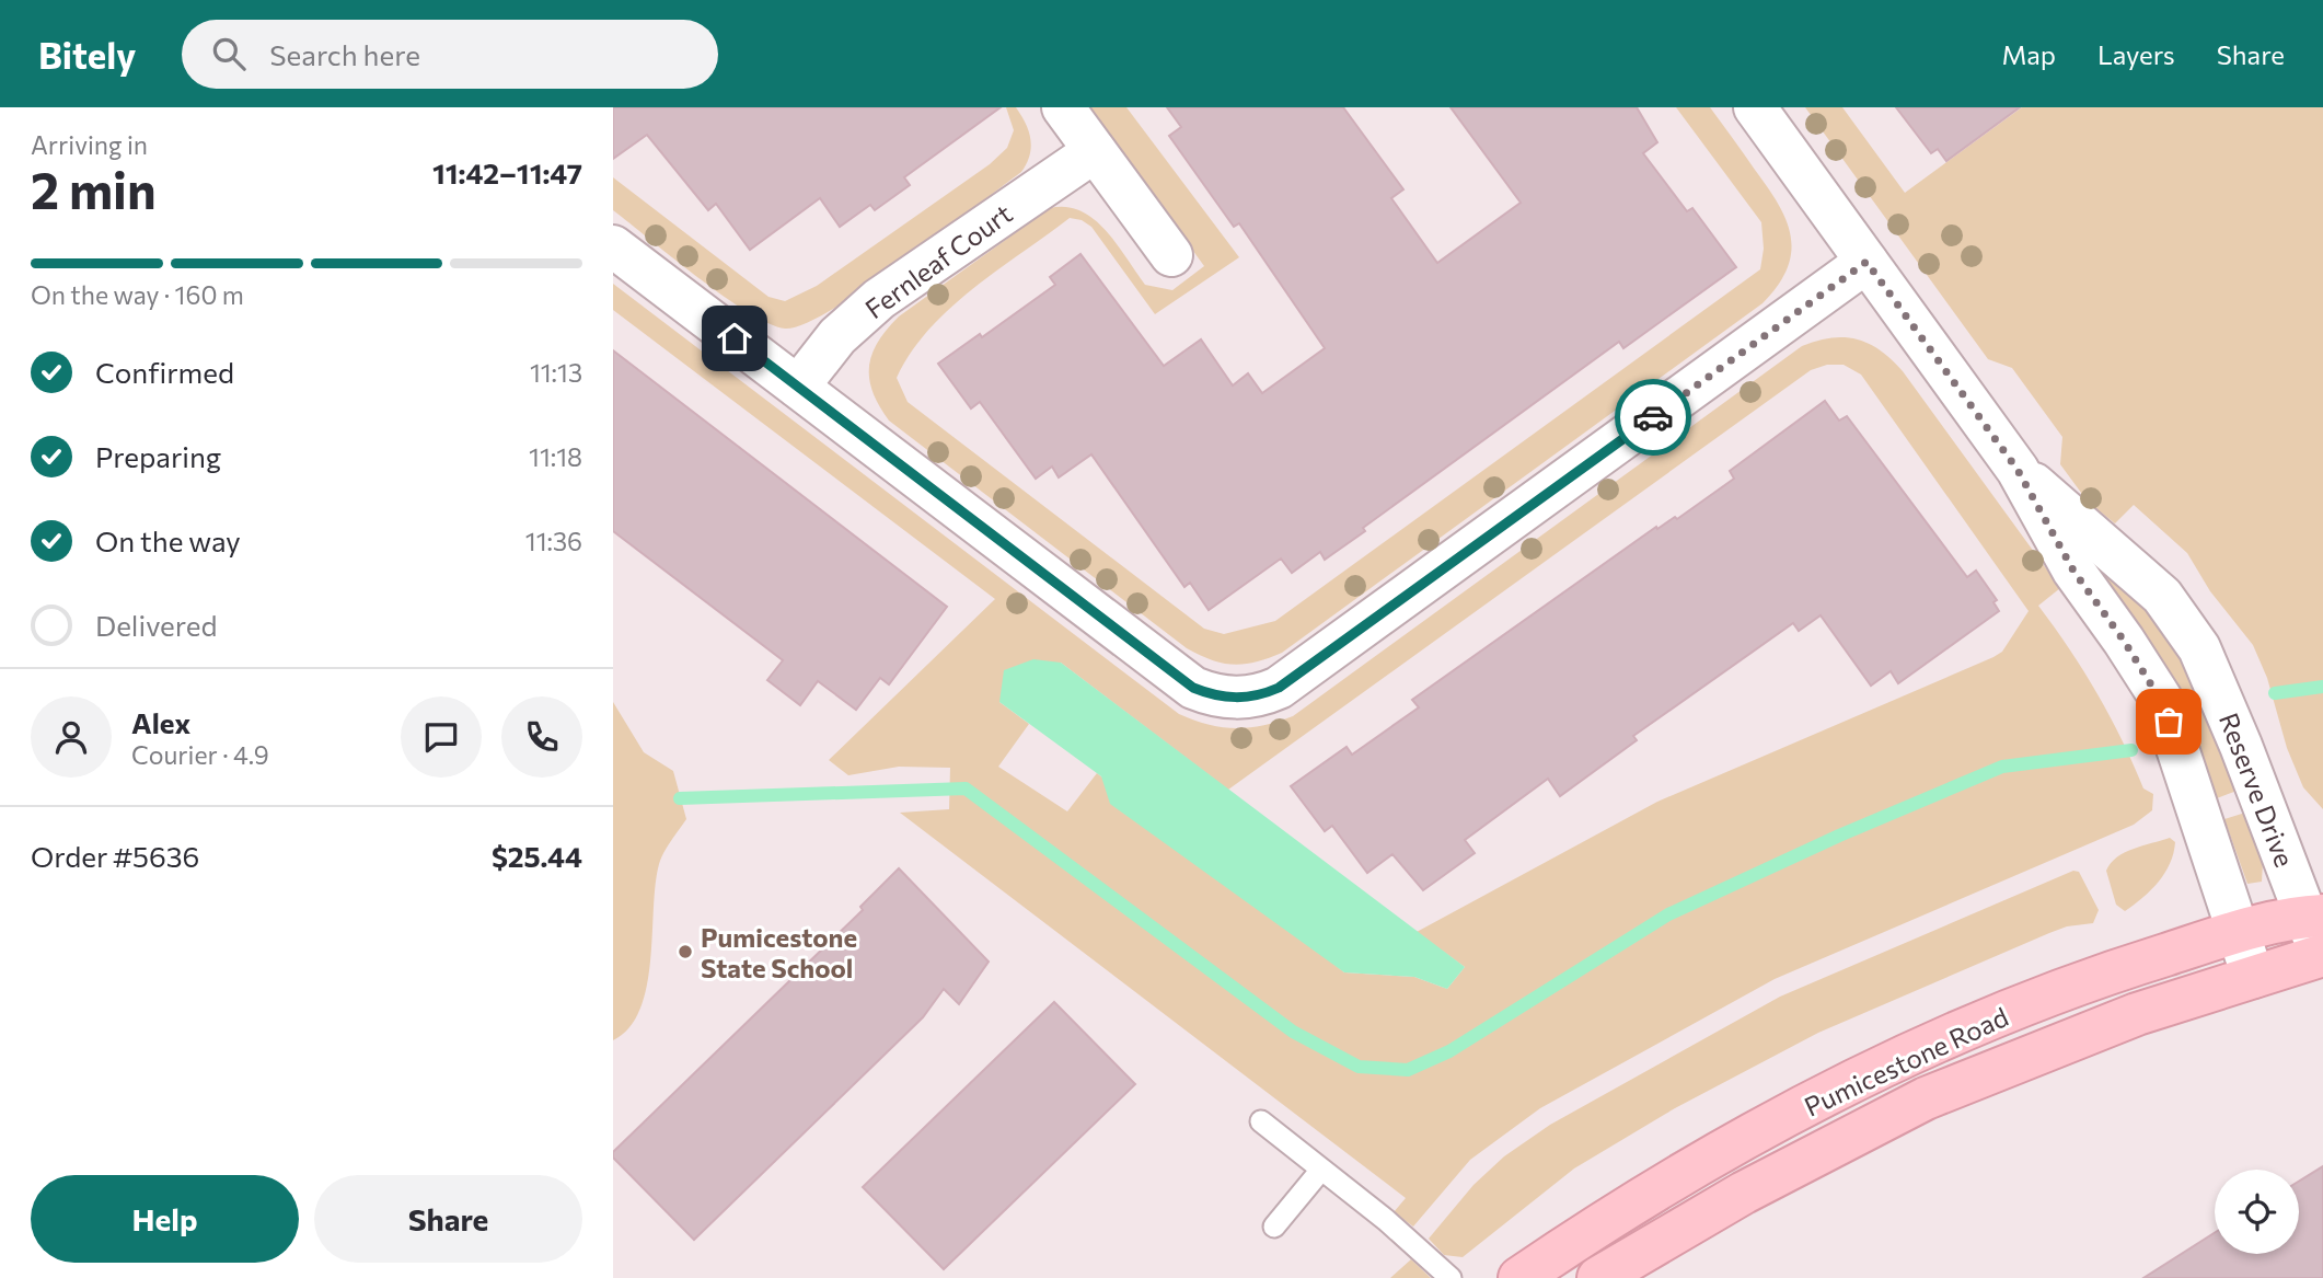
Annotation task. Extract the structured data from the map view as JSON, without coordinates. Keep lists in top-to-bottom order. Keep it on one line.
{"streets":{"main road":["Pumicestone Road"],"street":["Fernleaf Court","Reserve Drive"]},"crossings":[["Reserve Drive","Pumicestone Road"]],"places":["Pumicestone State School"],"page":{"header":"Bitely","search":"Search here","nav":["Map","Layers","Share"],"heading":["2 min","Arriving in","11:42–11:47"],"panel":["Alex","Courier · 4.9","Order #5636","$25.44"],"bar":"On the way · 160 m","list":[["Confirmed","11:13"],["Preparing","11:18"],["On the way","11:36"],"Delivered"],"buttons":["Help","Share"]}}
